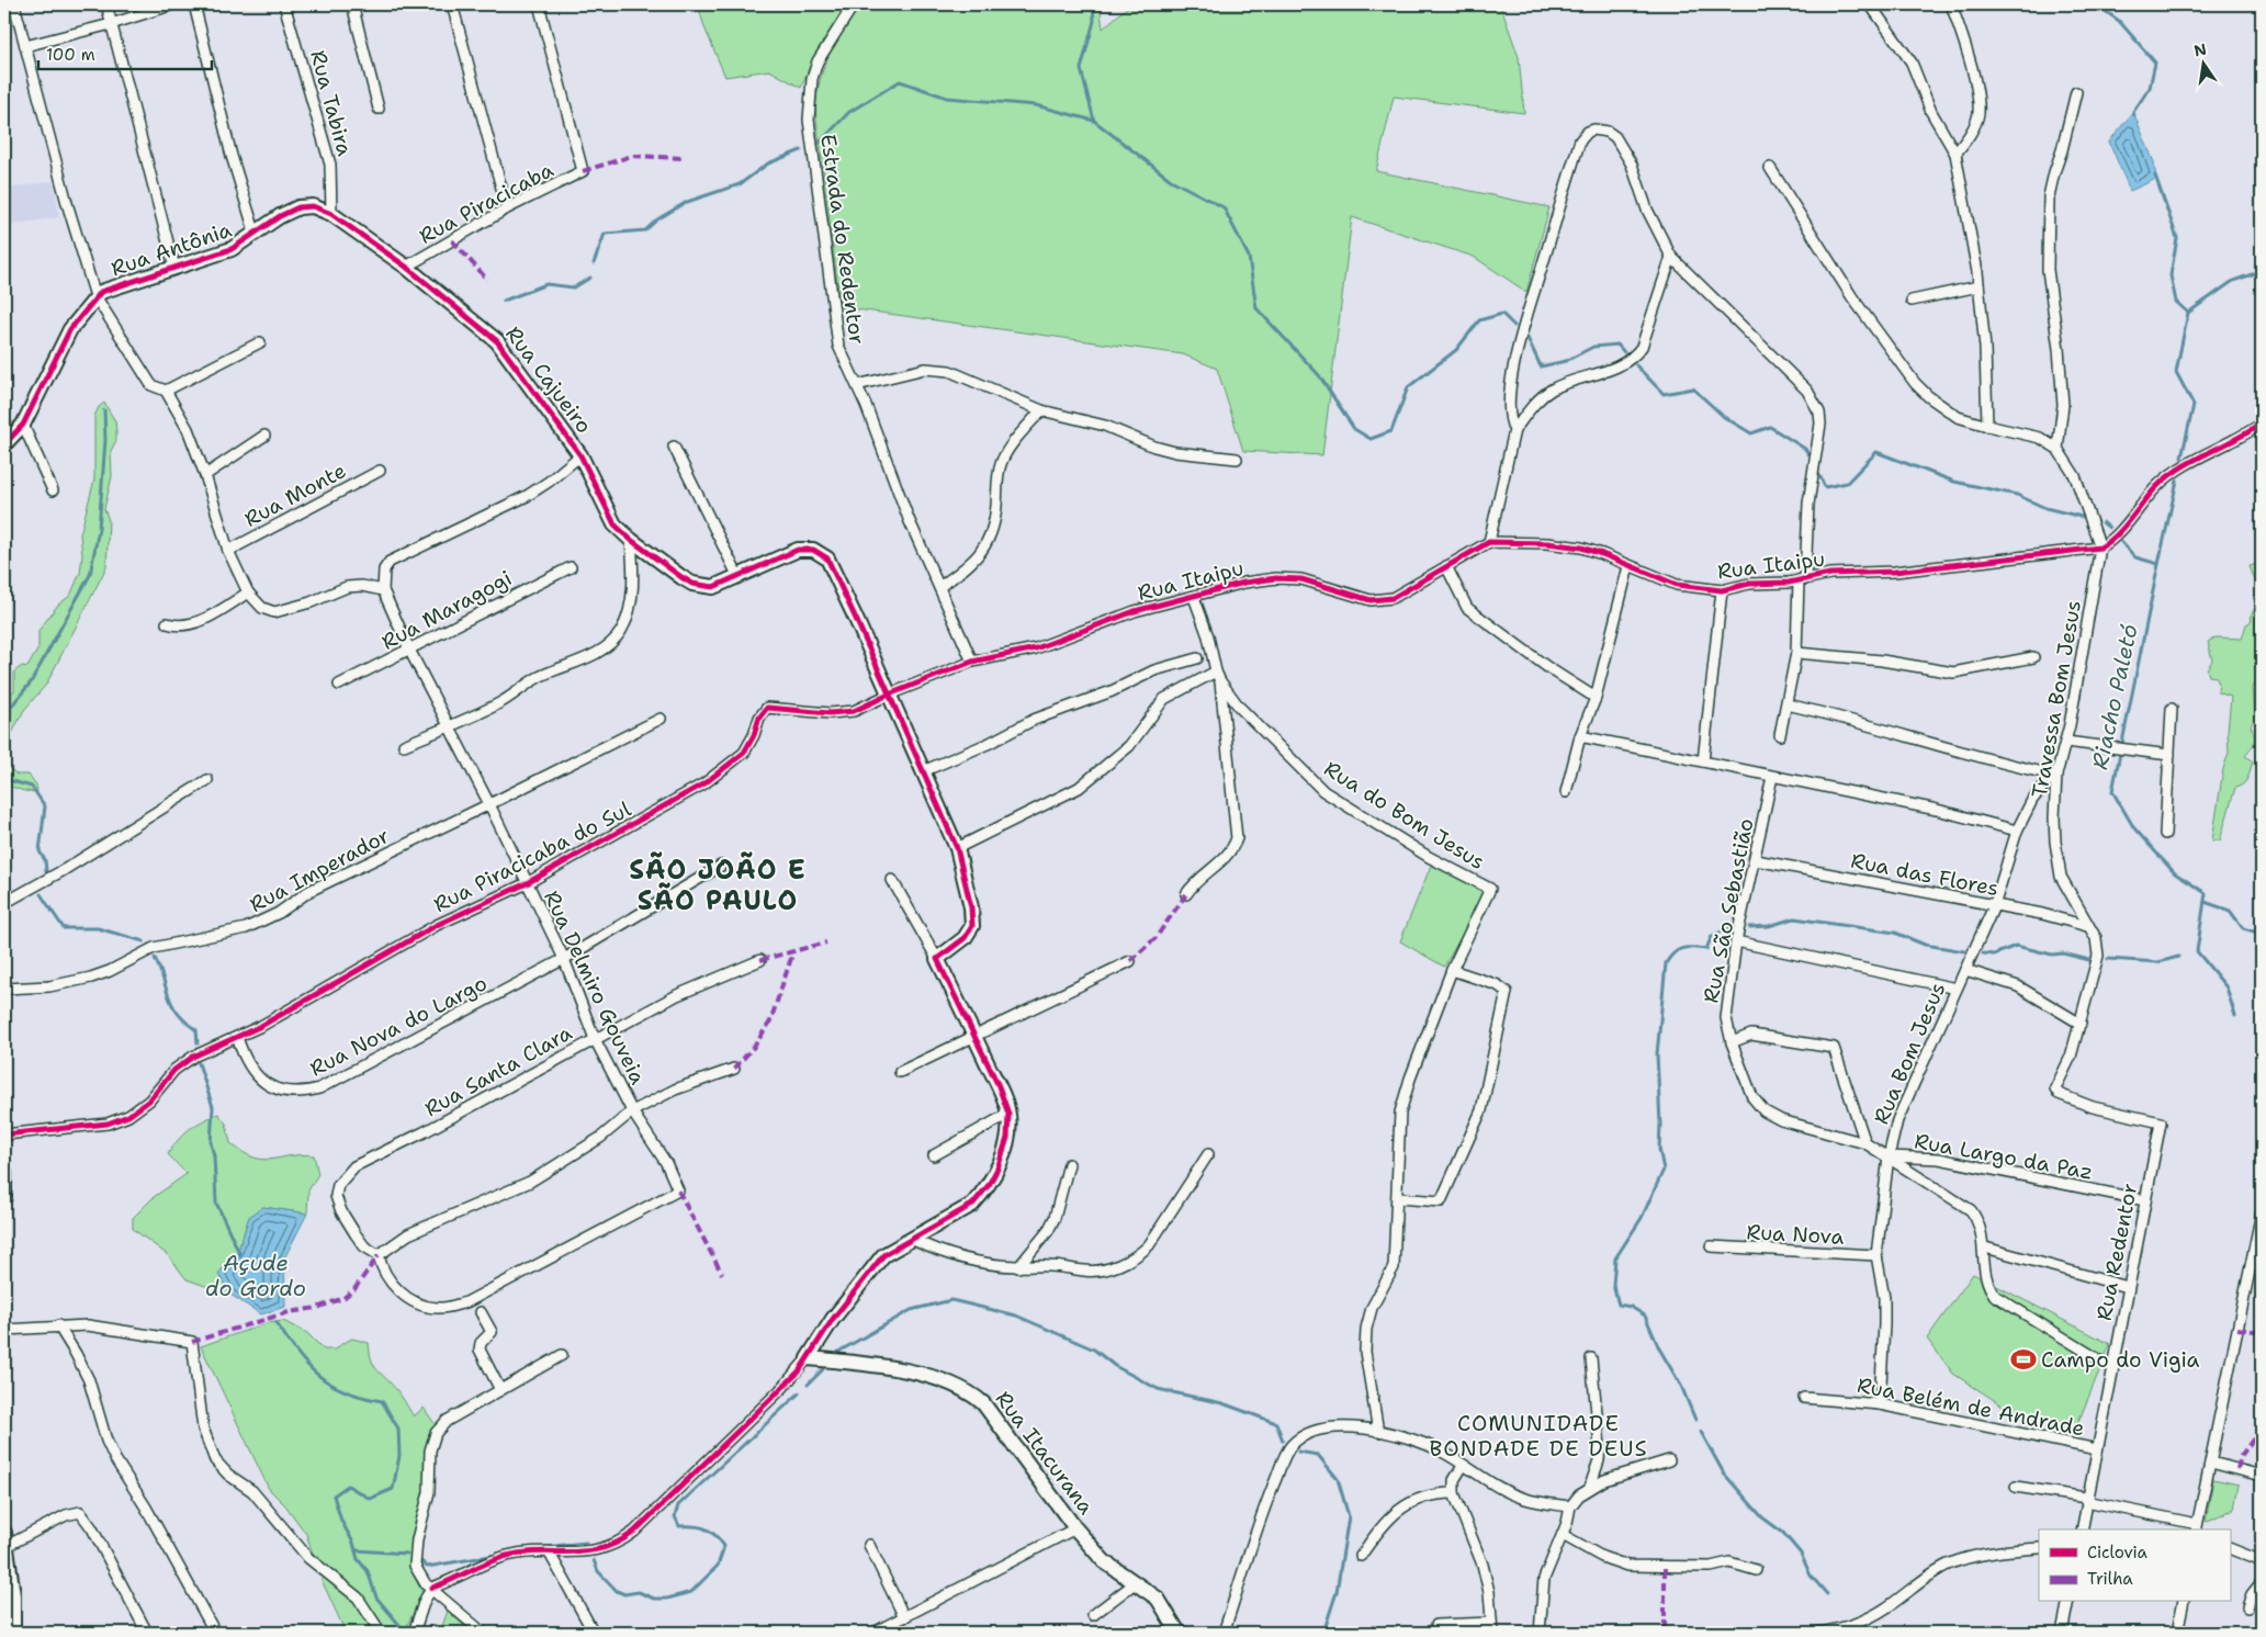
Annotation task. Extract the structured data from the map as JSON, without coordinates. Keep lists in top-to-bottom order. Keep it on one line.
{"streets":{"street":["Rua Tabira","Rua Piracicaba","Estrada do Redentor","Rua Antônia","Rua Cajueiro","Rua Monte","Rua Itaipu","Rua Maragogi","Travessa Bom Jesus","Rua do Bom Jesus","Rua Piracicaba do Sul","Rua Imperador","Rua das Flores","Rua São Sebastião","Rua Delmiro Gouveia","Rua Nova do Largo","Rua Bom Jesus","Rua Santa Clara","Rua Largo da Paz","Rua Nova","Rua Redentor","Rua Belém de Andrade","Rua Itacurana"]},"crossings":[["Rua Tabira","Rua Antônia"],["Rua Piracicaba","Rua Antônia"],["Rua Piracicaba","Rua Cajueiro"],["Estrada do Redentor","Rua Itaipu"],["Rua Antônia","Rua Cajueiro"],["Rua Cajueiro","Rua Itaipu"],["Rua Cajueiro","Rua Piracicaba do Sul"],["Rua Itaipu","Travessa Bom Jesus"],["Rua Itaipu","Rua Piracicaba do Sul"],["Rua Maragogi","Rua Delmiro Gouveia"],["Travessa Bom Jesus","Rua das Flores"],["Travessa Bom Jesus","Rua Bom Jesus"],["Travessa Bom Jesus","Rua Redentor"],["Rua Piracicaba do Sul","Rua Delmiro Gouveia"],["Rua Piracicaba do Sul","Rua Nova do Largo"],["Rua Imperador","Rua Delmiro Gouveia"],["Rua das Flores","Rua São Sebastião"],["Rua das Flores","Rua Bom Jesus"],["Rua São Sebastião","Rua Bom Jesus"],["Rua São Sebastião","Rua Largo da Paz"],["Rua São Sebastião","Rua Redentor"],["Rua Delmiro Gouveia","Rua Nova do Largo"],["Rua Delmiro Gouveia","Rua Santa Clara"],["Rua Bom Jesus","Rua Largo da Paz"],["Rua Bom Jesus","Rua Nova"],["Rua Bom Jesus","Rua Belém de Andrade"],["Rua Largo da Paz","Rua Redentor"],["Rua Redentor","Rua Belém de Andrade"]],"districts":["SÃO JOÃO E SÃO PAULO","COMUNIDADE BONDADE DE DEUS"],"water":["Riacho Paletó","Açude do Gordo"],"places":{"sports":["Campo do Vigia"]},"legend":["Ciclovia","Trilha"],"scale_bar":"100 m","north":"top"}
